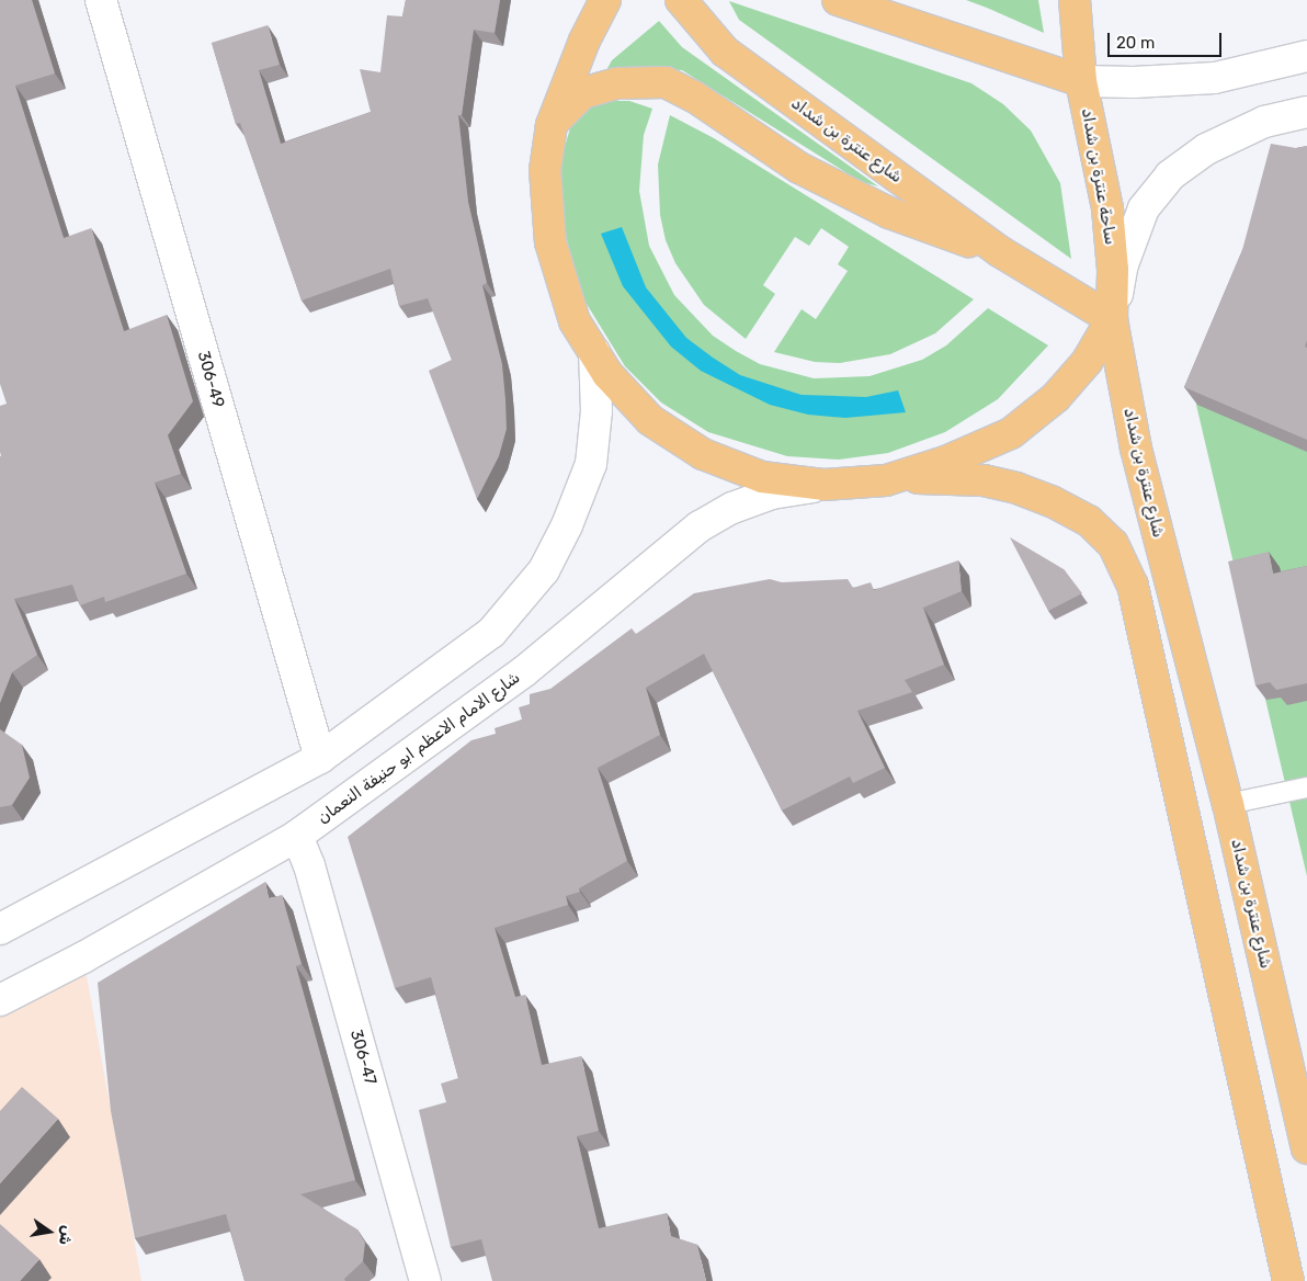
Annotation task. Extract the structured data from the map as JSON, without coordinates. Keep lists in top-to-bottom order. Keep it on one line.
{"streets":{"main road":["شارع عنترة بن شداد","ساحة عنترة بن شداد","306-49","شارع الامام الاعظم ابو حنيفة النعمان","306-47"]},"crossings":[["شارع عنترة بن شداد","ساحة عنترة بن شداد"],["ساحة عنترة بن شداد","شارع الامام الاعظم ابو حنيفة النعمان"],["شارع الامام الاعظم ابو حنيفة النعمان","306-47"]],"scale_bar":"20 m","north":"right"}
